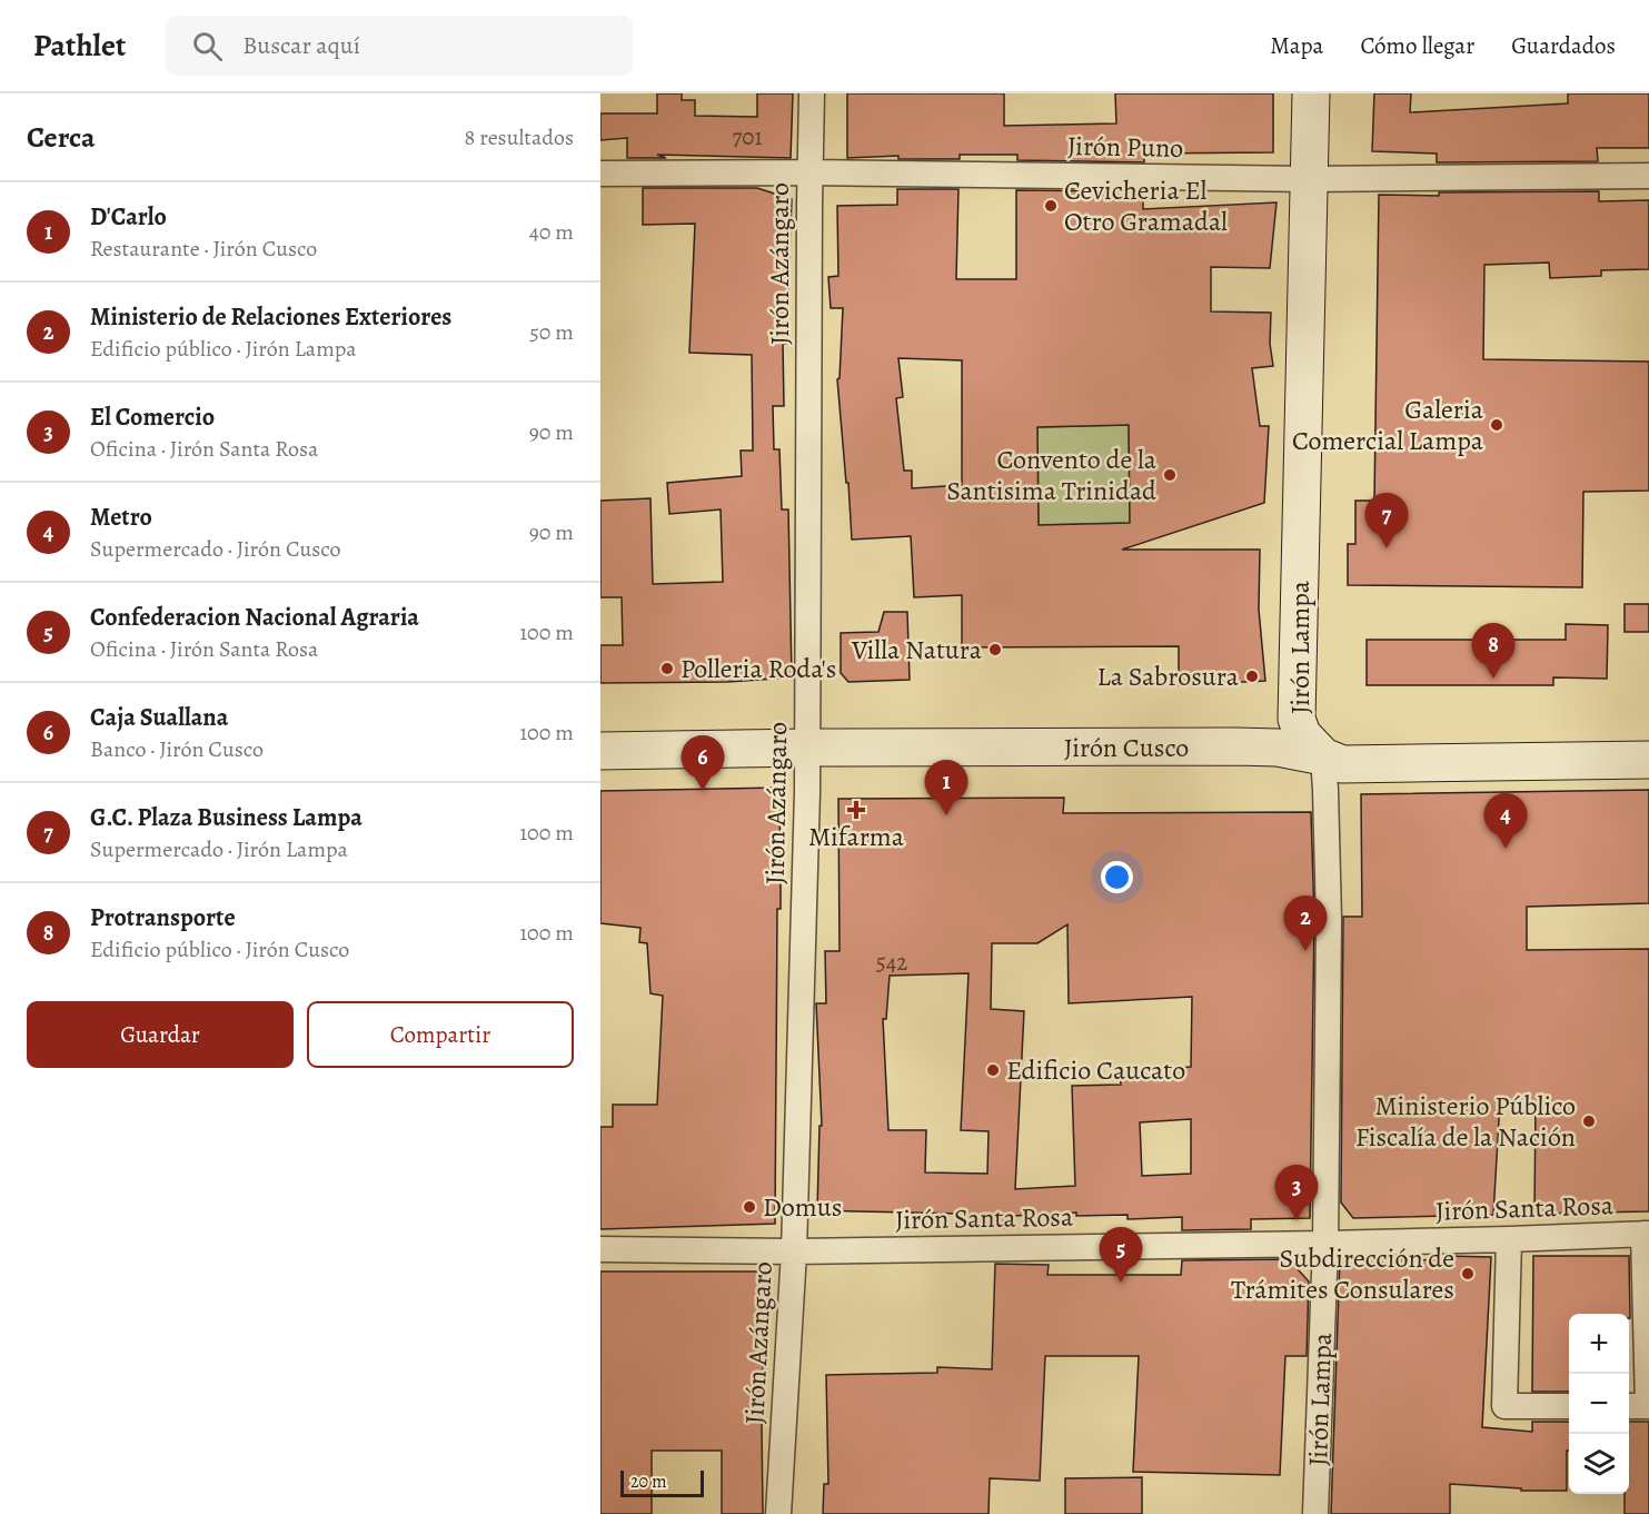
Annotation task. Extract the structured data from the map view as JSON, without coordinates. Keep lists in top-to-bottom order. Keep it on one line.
{"streets":{"street":["Jirón Puno","Jirón Azángaro","Jirón Lampa","Jirón Cusco","Jirón Santa Rosa"]},"crossings":[["Jirón Puno","Jirón Azángaro"],["Jirón Puno","Jirón Lampa"],["Jirón Azángaro","Jirón Cusco"],["Jirón Azángaro","Jirón Santa Rosa"],["Jirón Lampa","Jirón Cusco"],["Jirón Lampa","Jirón Santa Rosa"]],"places":{"other":["Cevicheria El Otro Gramadal","Galeria Comercial Lampa","Convento de la Santisima Trinidad","Villa Natura","Polleria Roda's","La Sabrosura","Edificio Caucato","Ministerio Público Fiscalía de la Nación","Domus","Subdirección de Trámites Consulares"],"health":["Mifarma"]},"house_numbers":["701","542"],"scale_bar":"20 m","page":{"header":"Pathlet","search":"Buscar aquí","nav":["Mapa","Cómo llegar","Guardados"],"heading":["Cerca","8 resultados"],"list":[{"mark":"1","name":"D'Carlo","note":"Restaurante · Jirón Cusco","value":"40 m"},{"mark":"2","name":"Ministerio de Relaciones Exteriores","note":"Edificio público · Jirón Lampa","value":"50 m"},{"mark":"3","name":"El Comercio","note":"Oficina · Jirón Santa Rosa","value":"90 m"},{"mark":"4","name":"Metro","note":"Supermercado · Jirón Cusco","value":"90 m"},{"mark":"5","name":"Confederacion Nacional Agraria","note":"Oficina · Jirón Santa Rosa","value":"100 m"},{"mark":"6","name":"Caja Suallana","note":"Banco · Jirón Cusco","value":"100 m"},{"mark":"7","name":"G.C. Plaza Business Lampa","note":"Supermercado · Jirón Lampa","value":"100 m"},{"mark":"8","name":"Protransporte","note":"Edificio público · Jirón Cusco","value":"100 m"}],"pins":["7","8","6","1","4","2","3","5"],"buttons":["Guardar","Compartir"],"map_buttons":["+","−"],"scale":"20 m"}}
